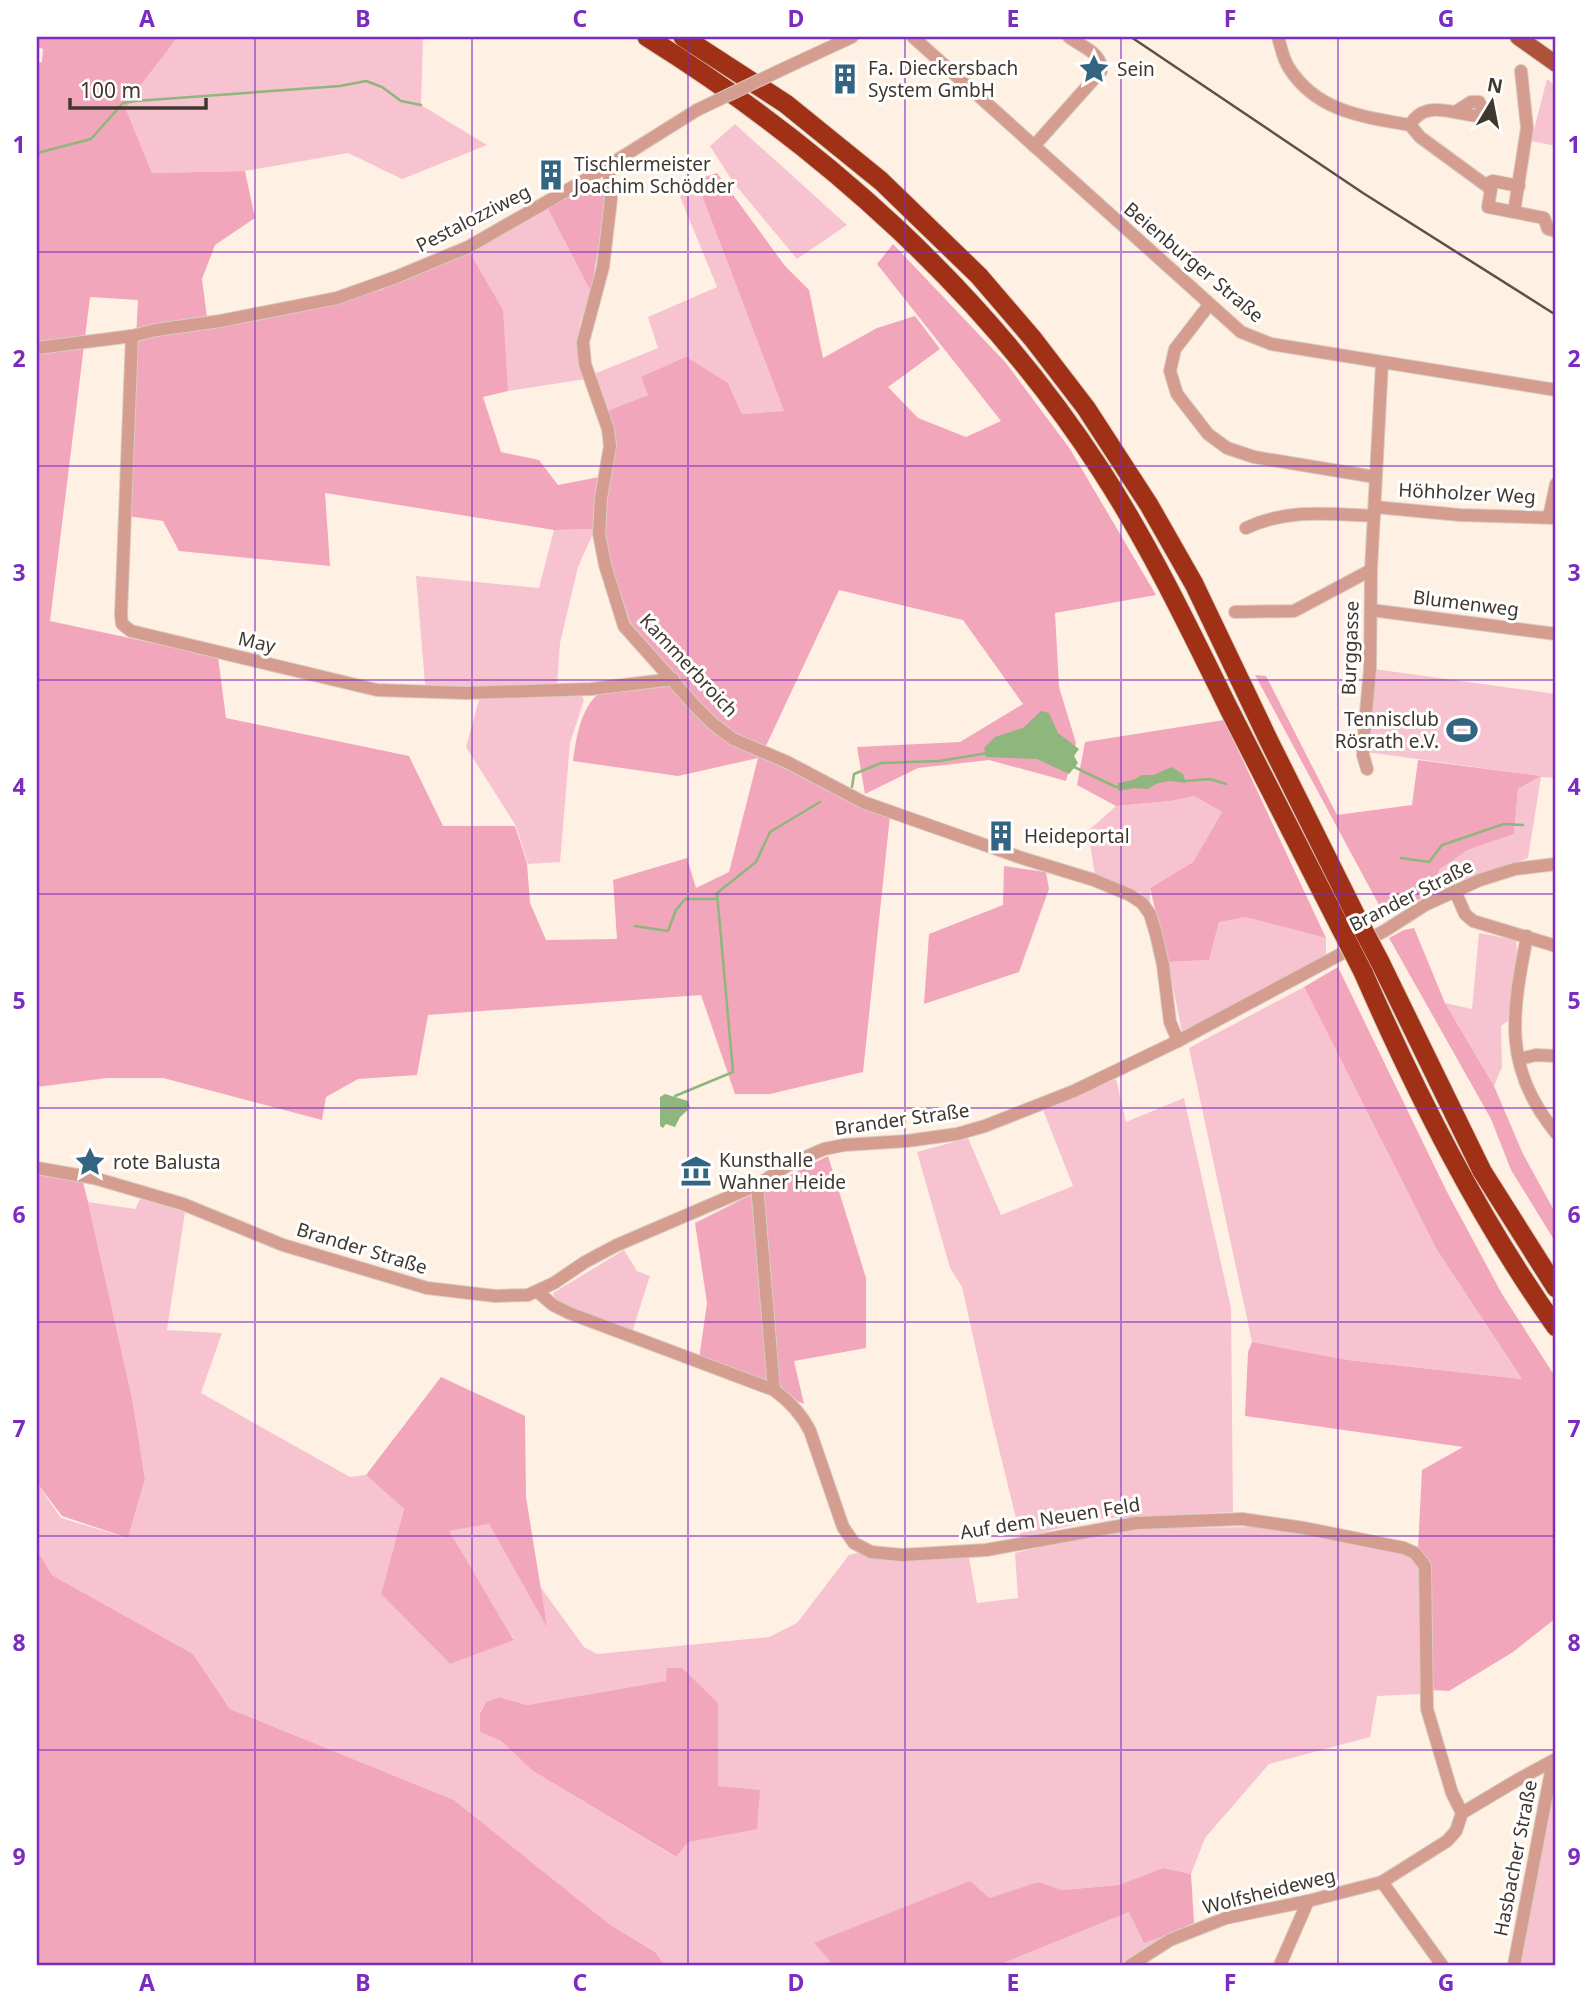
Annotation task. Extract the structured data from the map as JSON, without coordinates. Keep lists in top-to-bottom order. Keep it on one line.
{"streets":{"street":["Pestalozziweg","Beienburger Straße","Höhholzer Weg","Blumenweg","May","Burggasse","Kammerbroich","Brander Straße","Auf dem Neuen Feld","Hasbacher Straße","Wolfsheideweg"]},"crossings":[["Pestalozziweg","May"],["Pestalozziweg","Kammerbroich"],["Beienburger Straße","Burggasse"],["Höhholzer Weg","Burggasse"],["Blumenweg","Burggasse"],["May","Kammerbroich"],["Kammerbroich","Brander Straße"],["Brander Straße","Auf dem Neuen Feld"],["Auf dem Neuen Feld","Wolfsheideweg"],["Hasbacher Straße","Wolfsheideweg"]],"places":{"place":["Sein","rote Balusta"],"building":["Fa. Dieckersbach System GmbH","Tischlermeister Joachim Schödder","Heideportal"],"sports":["Tennisclub Rösrath e.V."],"museum":["Kunsthalle Wahner Heide"]},"scale_bar":"100 m","north":"top","grid":{"columns":["A","B","C","D","E","F","G"],"rows":["1","2","3","4","5","6","7","8","9"]}}
